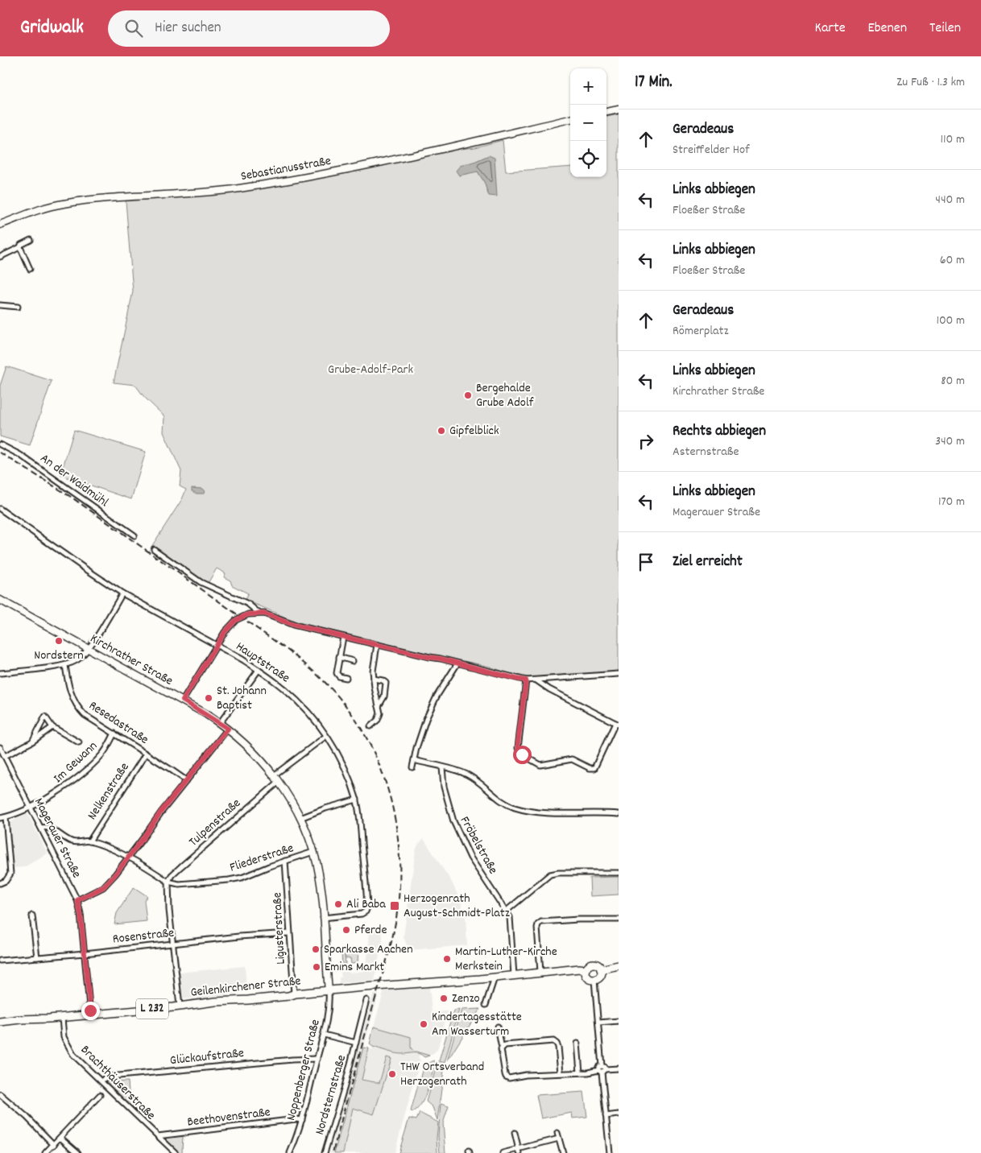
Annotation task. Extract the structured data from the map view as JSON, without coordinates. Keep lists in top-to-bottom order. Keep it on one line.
{"streets":{"main road":["Geilenkirchener Straße","L 232"],"street":["Sebastianusstraße","An der Waidmühl","Kirchrather Straße","Hauptstraße","Resedastraße","Im Gewann","Nelkenstraße","Tulpenstraße","Magerauer Straße","Fröbelstraße","Fliederstraße","Ligusterstraße","Rosenstraße","Glückaufstraße","Noppenberger Straße","Brachthäuserstraße","Nordsternstraße","Beethovenstraße"]},"crossings":[["Kirchrather Straße","Hauptstraße"],["Kirchrather Straße","Tulpenstraße"],["Kirchrather Straße","Fliederstraße"],["Kirchrather Straße","Geilenkirchener Straße"],["Kirchrather Straße","Noppenberger Straße"],["Resedastraße","Im Gewann"],["Resedastraße","Nelkenstraße"],["Im Gewann","Magerauer Straße"],["Tulpenstraße","Fliederstraße"],["Magerauer Straße","Rosenstraße"],["Magerauer Straße","Geilenkirchener Straße"],["Fröbelstraße","Geilenkirchener Straße"],["Fliederstraße","Ligusterstraße"],["Ligusterstraße","Rosenstraße"],["Ligusterstraße","Geilenkirchener Straße"],["Geilenkirchener Straße","L 232"],["Geilenkirchener Straße","Noppenberger Straße"],["Geilenkirchener Straße","Brachthäuserstraße"],["Glückaufstraße","Noppenberger Straße"],["Glückaufstraße","Brachthäuserstraße"],["Noppenberger Straße","Nordsternstraße"],["Noppenberger Straße","Beethovenstraße"],["Brachthäuserstraße","Beethovenstraße"]],"parks":["Grube-Adolf-Park"],"places":{"other":["Bergehalde Grube Adolf","Gipfelblick","Nordstern","St. Johann Baptist","Ali Baba","Pferde","Sparkasse Aachen","Martin-Luther-Kirche Merkstein","Emins Markt","Zenzo","Kindertagesstätte Am Wasserturm","THW Ortsverband Herzogenrath"],"transit":["Herzogenrath August-Schmidt-Platz"]},"page":{"header":"Gridwalk","search":"Hier suchen","nav":["Karte","Ebenen","Teilen"],"heading":["17 Min.","Zu Fuß · 1.3 km"],"map_buttons":["+","−"],"list":[["Geradeaus","Streiffelder Hof","110 m"],["Links abbiegen","Floeßer Straße","440 m"],["Links abbiegen","Floeßer Straße","60 m"],["Geradeaus","Römerplatz","100 m"],["Links abbiegen","Kirchrather Straße","80 m"],["Rechts abbiegen","Asternstraße","340 m"],["Links abbiegen","Magerauer Straße","170 m"],"Ziel erreicht"]}}
